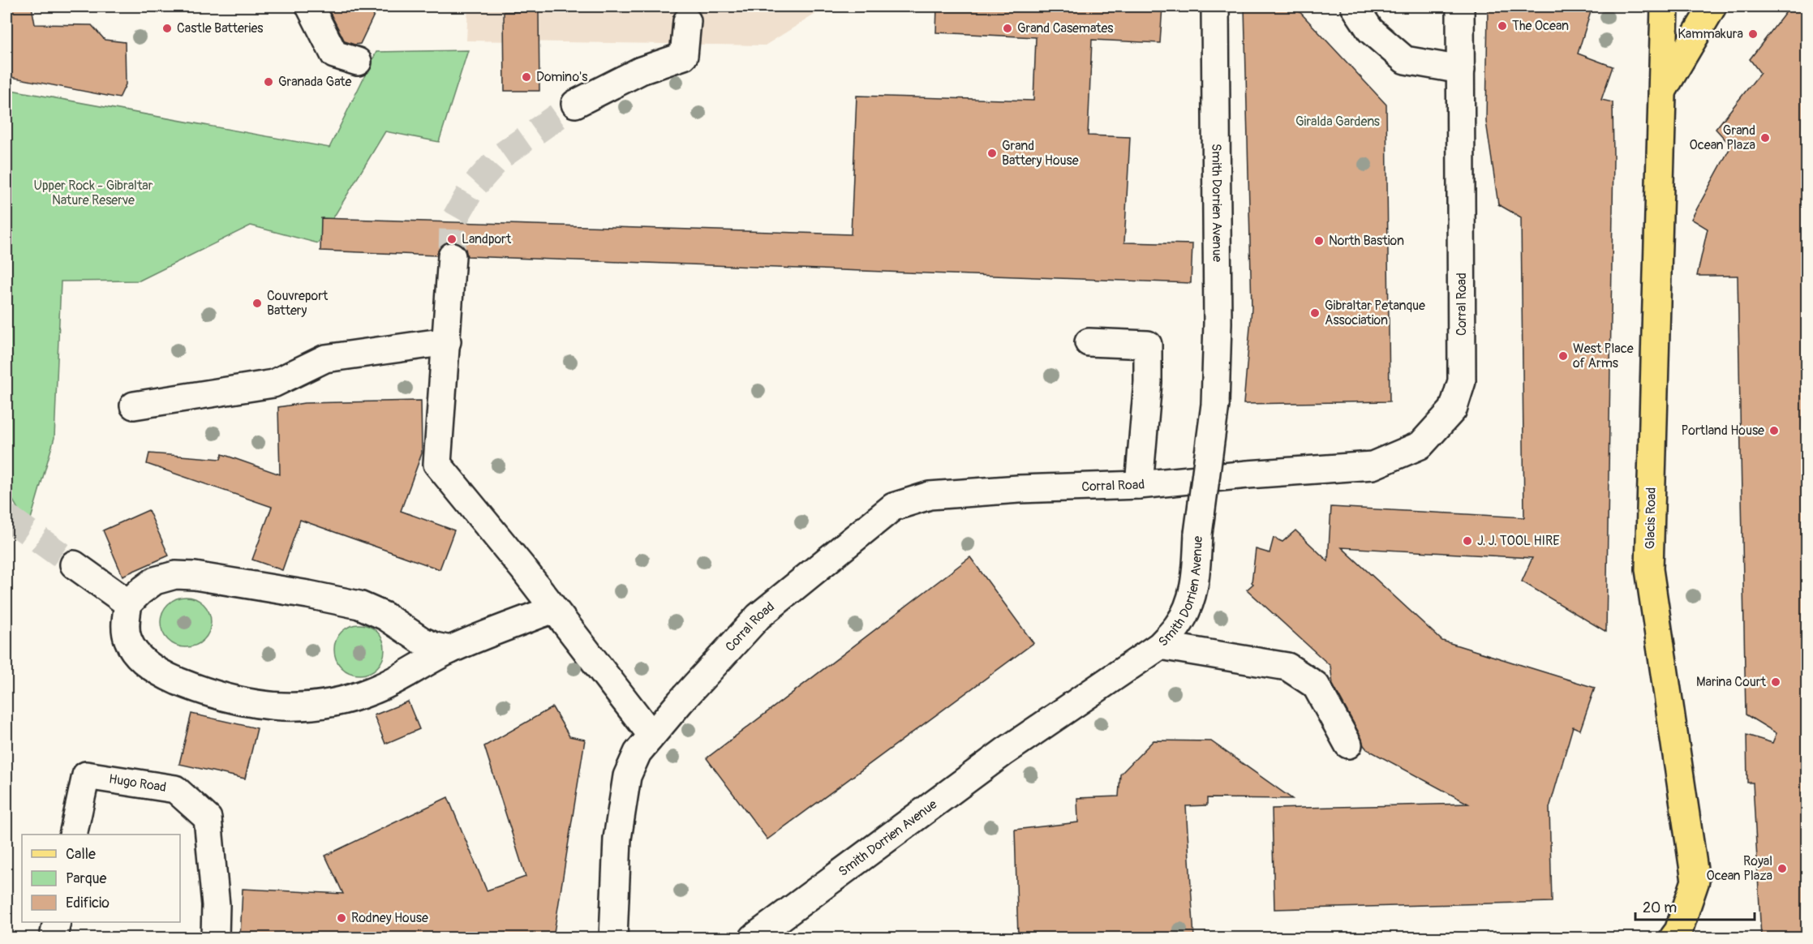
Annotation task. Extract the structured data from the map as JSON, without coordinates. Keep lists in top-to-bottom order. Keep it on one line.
{"streets":{"main road":["Glacis Road"],"street":["Smith Dorrien Avenue","Corral Road","Hugo Road"]},"parks":["Giralda Gardens","Upper Rock - Gibraltar Nature Reserve"],"places":["The Ocean","Castle Batteries","Grand Casemates","Kammakura","Domino's","Granada Gate","Grand Ocean Plaza","Grand Battery House","Landport","North Bastion","Couvreport Battery","Gibraltar Petanque Association","West Place of Arms","Portland House","J. J. TOOL HIRE","Marina Court","Royal Ocean Plaza","Rodney House"],"legend":["Calle","Parque","Edificio"],"scale_bar":"20 m"}
